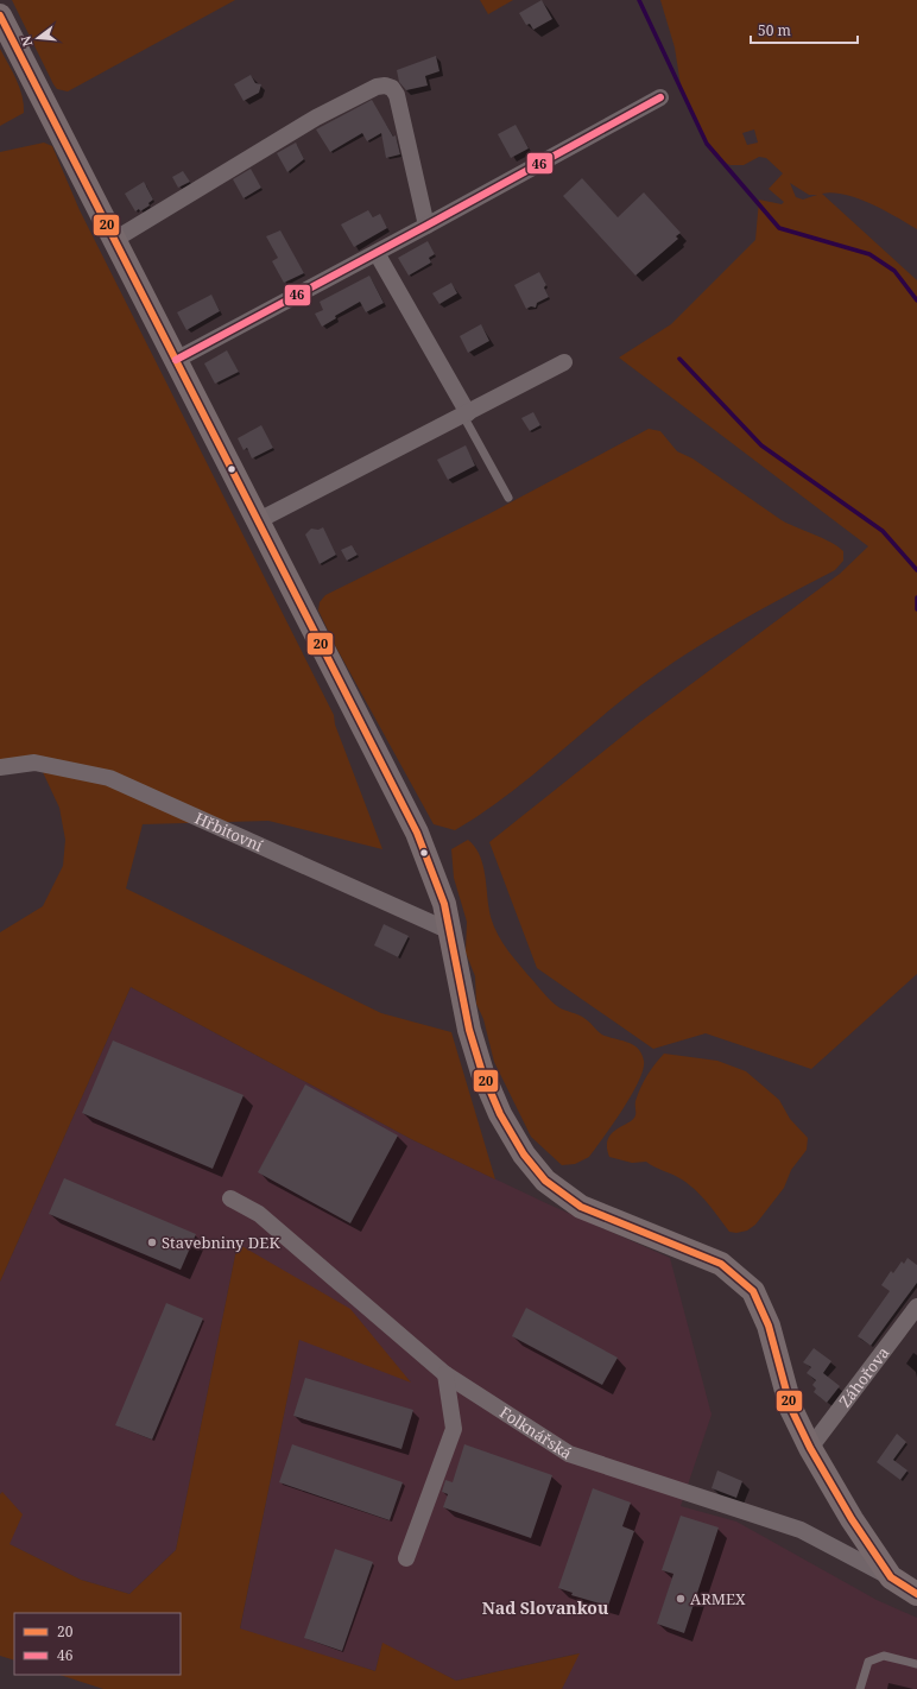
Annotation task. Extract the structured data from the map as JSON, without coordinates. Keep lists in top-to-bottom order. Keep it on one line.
{"streets":{"street":["Hřbitovní","Záhořova","Folknářská"]},"crossings":[["Hřbitovní","Folknářská"],["Záhořova","Folknářská"]],"districts":["Nad Slovankou"],"places":["Stavebniny DEK","ARMEX"],"lines":["transit line 20","transit line 46"],"legend":["20","46"],"scale_bar":"50 m","north":"left"}
